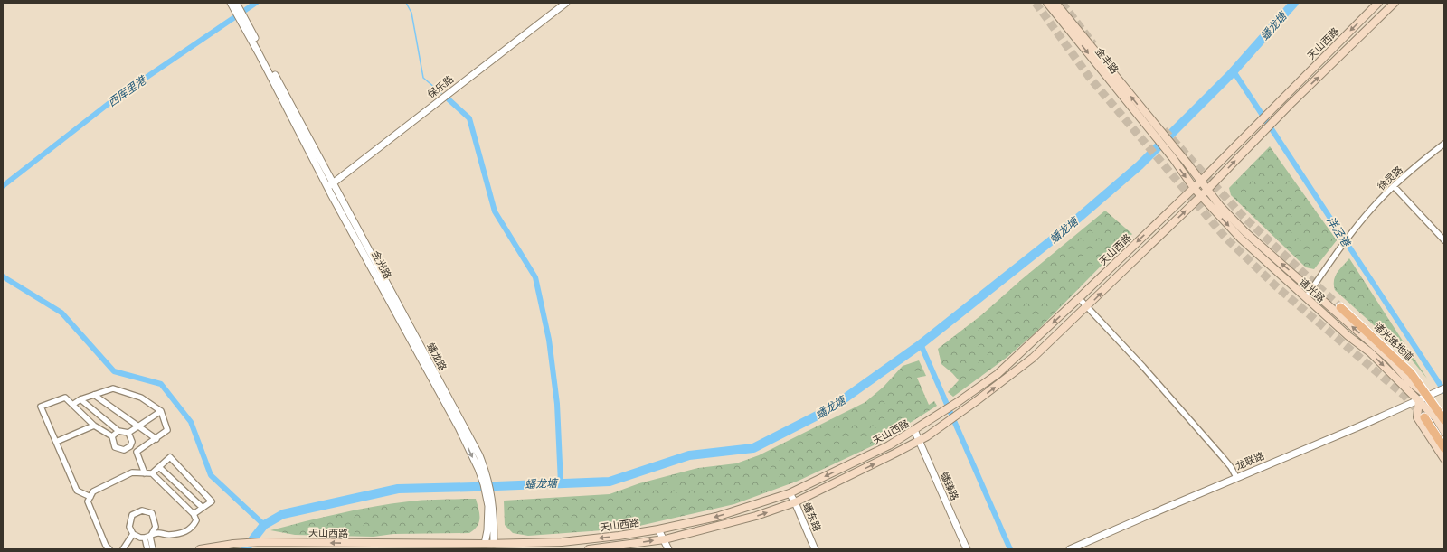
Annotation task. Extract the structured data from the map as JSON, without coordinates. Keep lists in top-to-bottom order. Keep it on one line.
{"streets":{"main road":["天山西路","金丰路","诸光路","诸光路地道"],"street":["保乐路","徐灵路","蟠龙路","龙联路","蟠臻路","蟠东路"]},"crossings":[["天山西路","诸光路"],["天山西路","蟠龙路"],["天山西路","蟠臻路"],["天山西路","蟠东路"],["金丰路","诸光路"],["保乐路","蟠龙路"],["徐灵路","诸光路"],["诸光路","龙联路"],["诸光路地道","龙联路"]],"water":["蟠龙塘","西厍里港","洋泾港"]}
